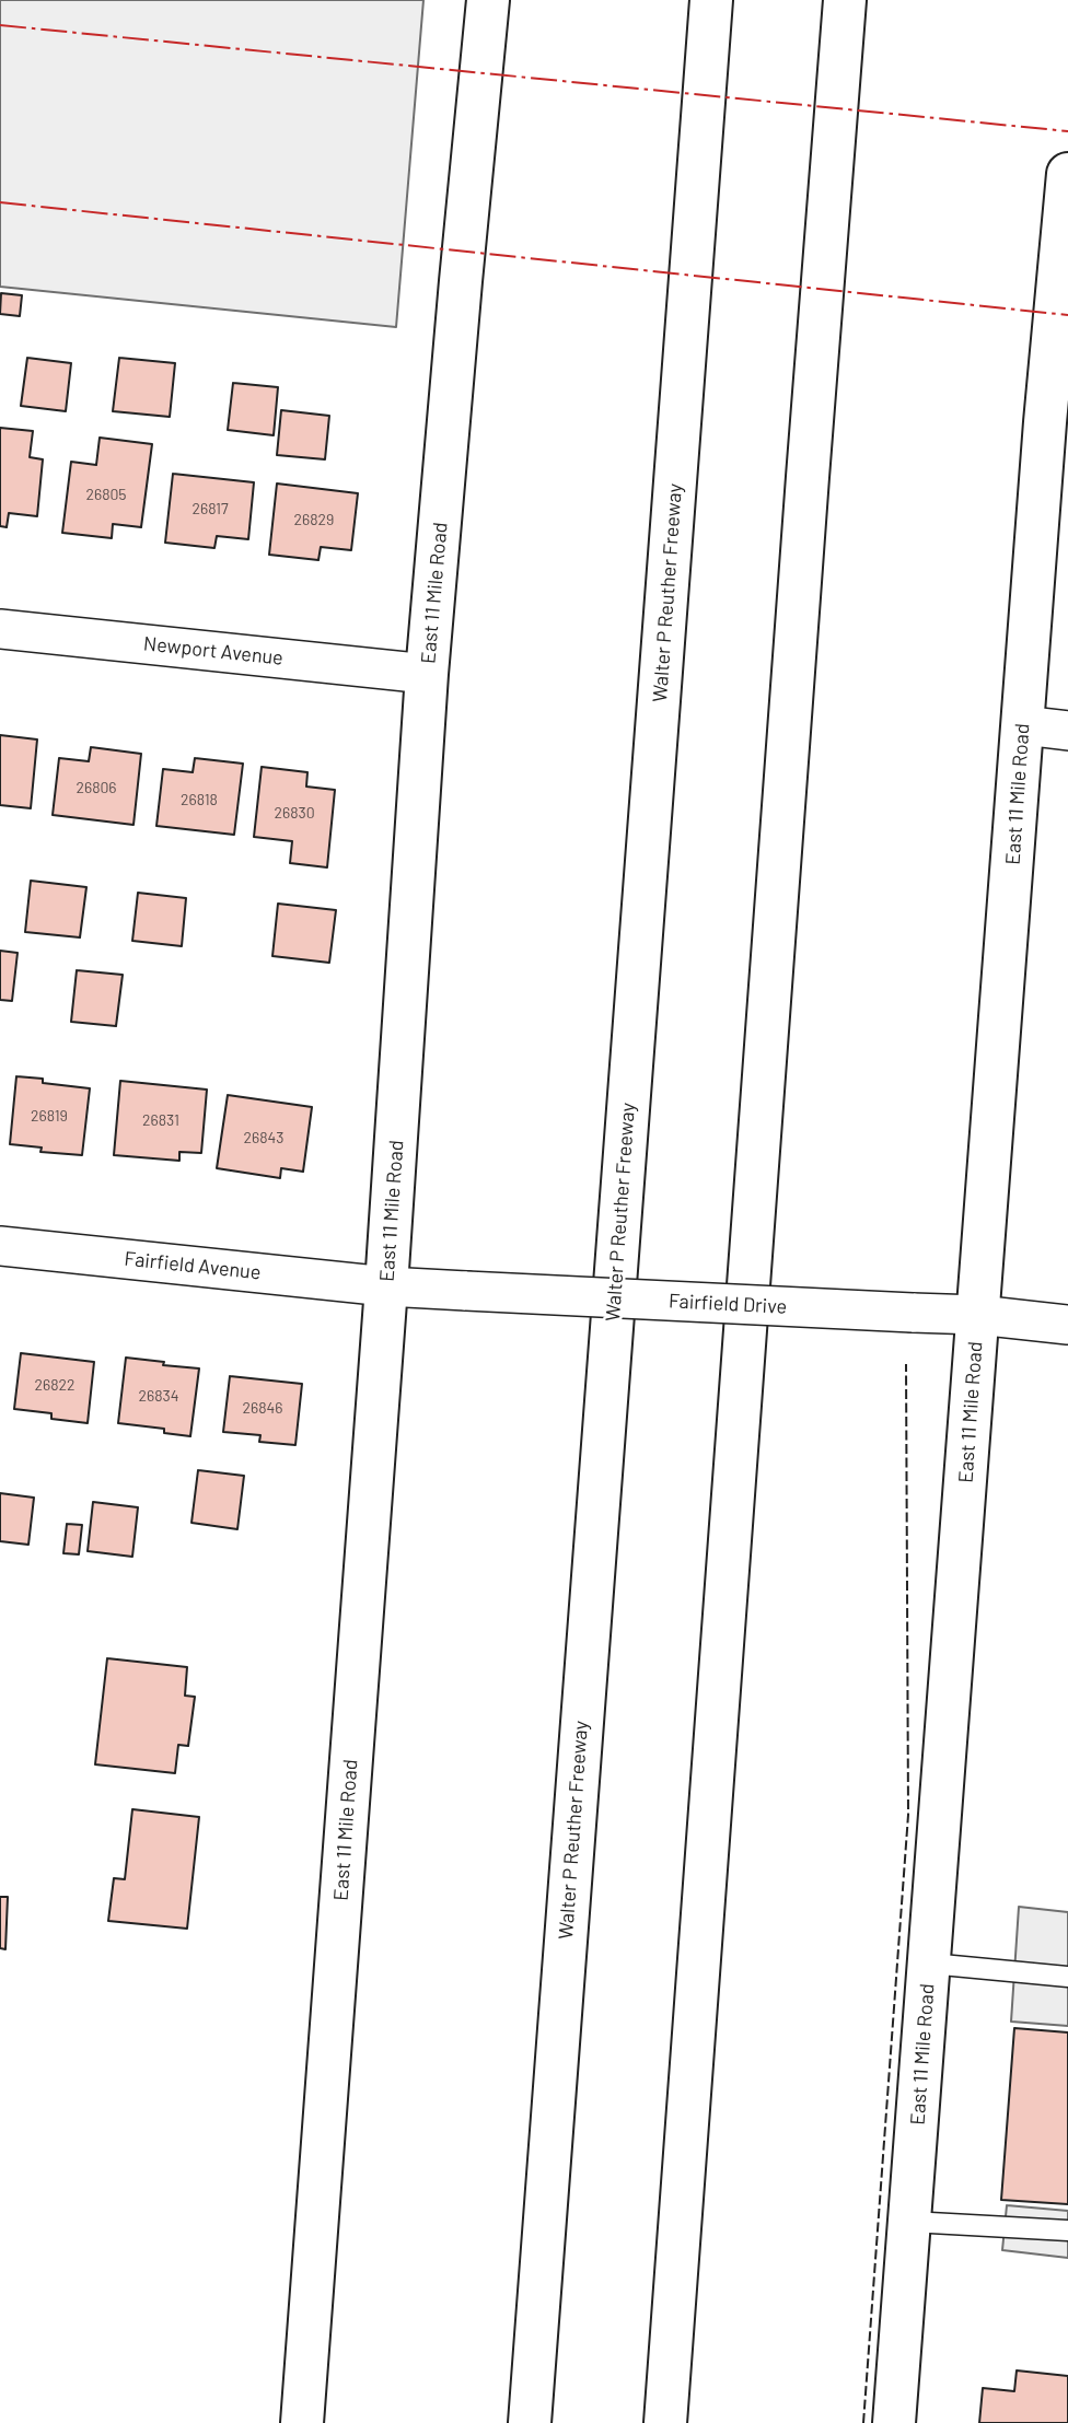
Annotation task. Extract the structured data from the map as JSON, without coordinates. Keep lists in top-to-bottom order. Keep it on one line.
{"streets":{"main road":["East 11 Mile Road","Walter P Reuther Freeway"],"street":["Newport Avenue","Fairfield Avenue","Fairfield Drive"]},"crossings":[["East 11 Mile Road","Newport Avenue"],["East 11 Mile Road","Fairfield Avenue"],["East 11 Mile Road","Fairfield Drive"],["Fairfield Avenue","Fairfield Drive"]],"house_numbers":["26805","26817","26829","26806","26818","26830","26819","26831","26843","26822","26834","26846"]}
